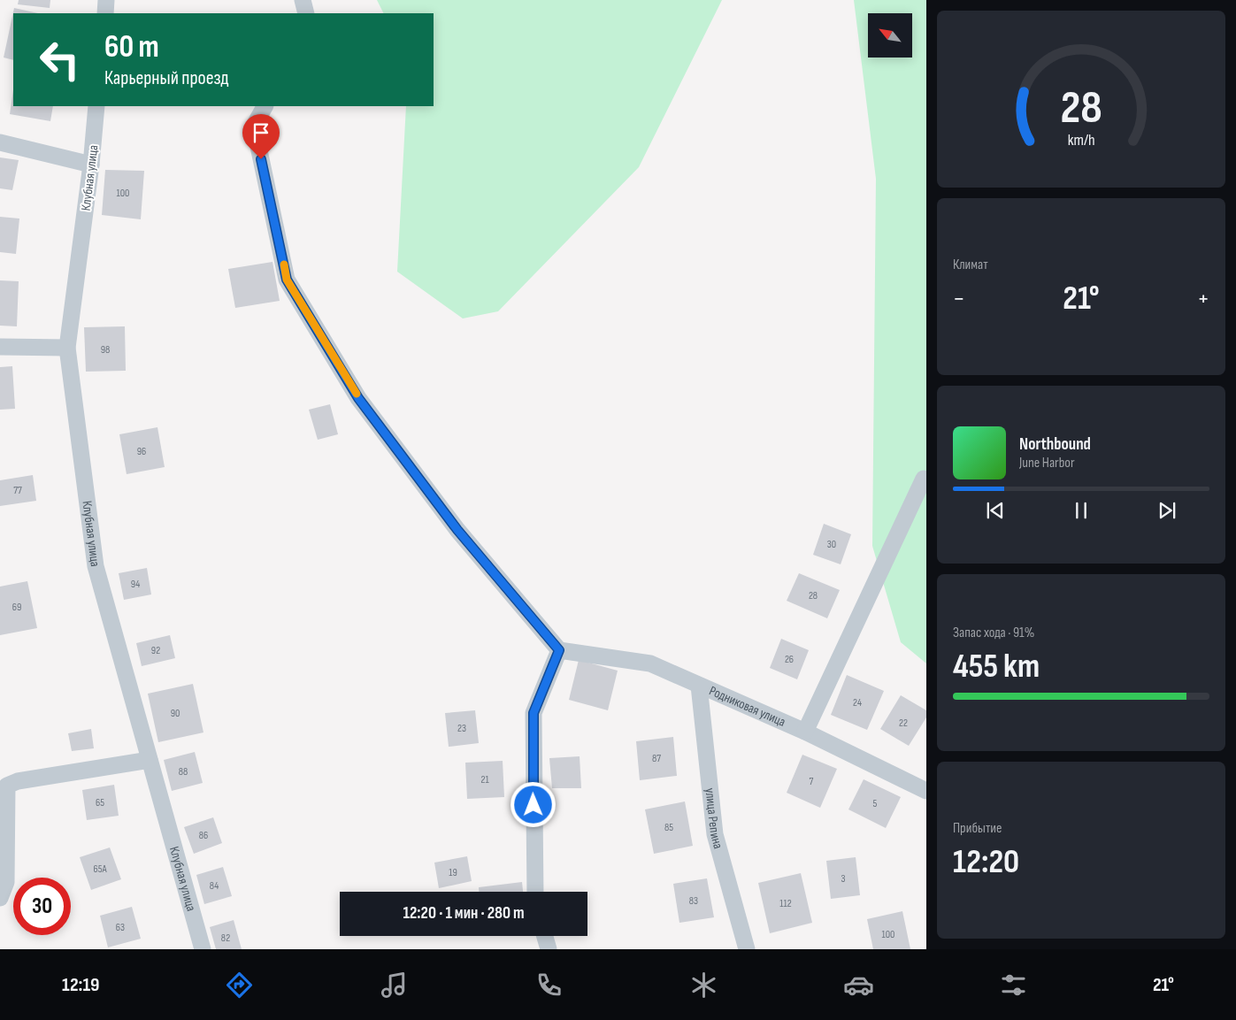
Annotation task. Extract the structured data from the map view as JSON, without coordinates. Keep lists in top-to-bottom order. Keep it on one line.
{"streets":{"street":["Клубная улица","Родниковая улица","улица Репина"]},"crossings":[["Родниковая улица","улица Репина"]],"house_numbers":["100","98","96","77","30","94","28","69","92","26","24","90","22","23","87","88","21","7","65","5","85","86","65А","19","3","84","83","112","63","100","82"],"north":"top left","page":{"turn":["60 m","Карьерный проезд"],"tile":["Климат",["Запас хода · 91%","455 km"],["Прибытие","12:20"]],"heat":["−","21°","+"],"song":["Northbound","June Harbor"],"limit":"30","trip":"12:20 · 1 мин · 280 m","tabs":["12:19","21°"],"gauge":["28","km/h"]}}
